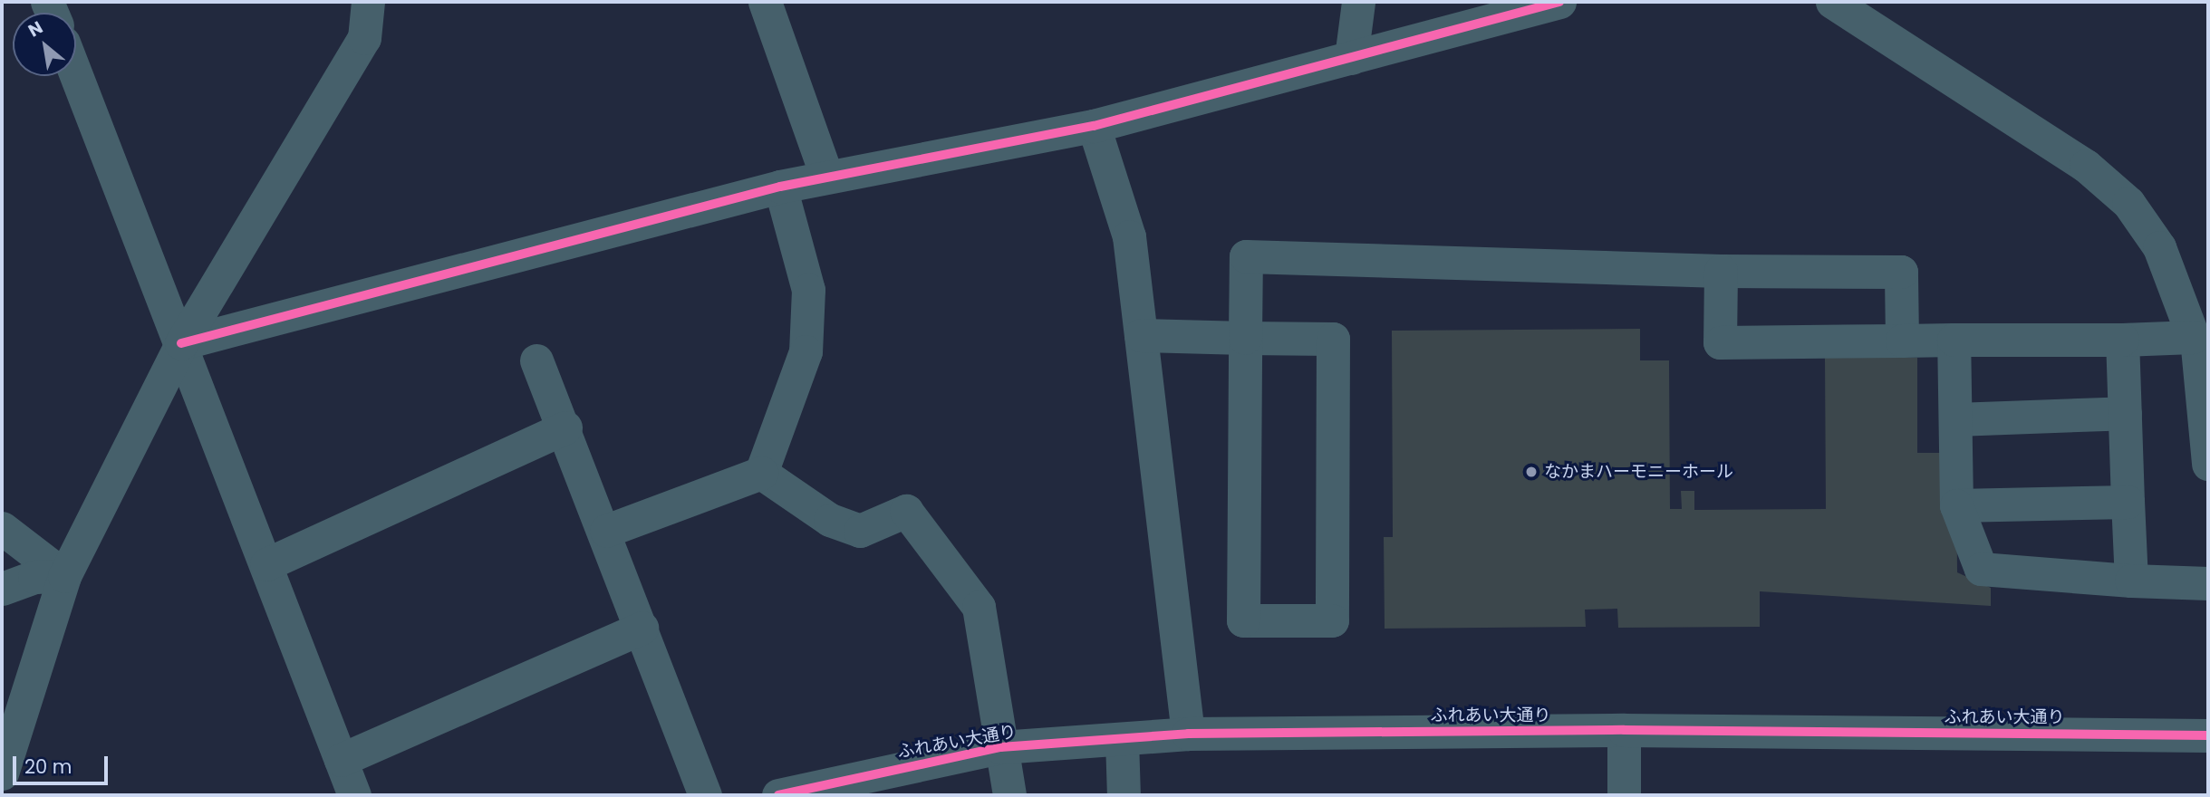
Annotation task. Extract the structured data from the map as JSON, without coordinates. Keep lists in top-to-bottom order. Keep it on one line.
{"streets":{"street":["ふれあい大通り"]},"places":["なかまハーモニーホール"],"scale_bar":"20 m","north":"top left"}
